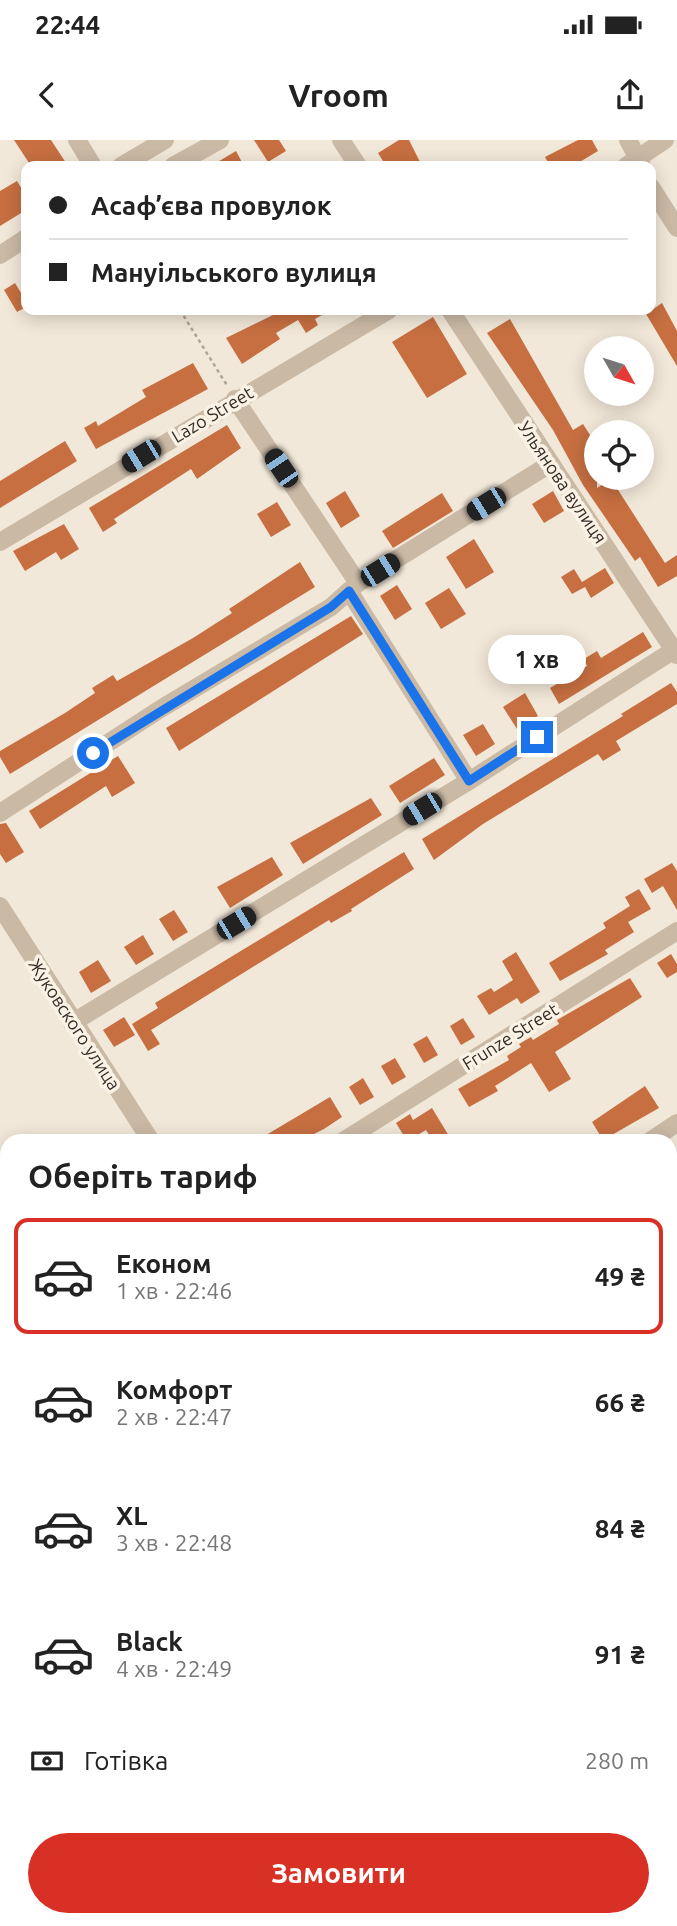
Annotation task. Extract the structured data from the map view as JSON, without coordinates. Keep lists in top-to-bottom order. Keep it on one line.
{"streets":{"street":["Lazo Street","Ульянова вулиця","Жуковского улица","Frunze Street"]},"north":"bottom right","page":{"status":"22:44","header":"Vroom","banner":["Асаф’єва провулок","Мануільського вулиця"],"bubble":"1 хв","heading":"Оберіть тариф","list":[{"name":"Економ","note":"1 хв · 22:46","value":"49 ₴"},{"name":"Комфорт","note":"2 хв · 22:47","value":"66 ₴"},{"name":"XL","note":"3 хв · 22:48","value":"84 ₴"},{"name":"Black","note":"4 хв · 22:49","value":"91 ₴"}],"pay":["Готівка","280 m"],"buttons":"Замовити"}}
